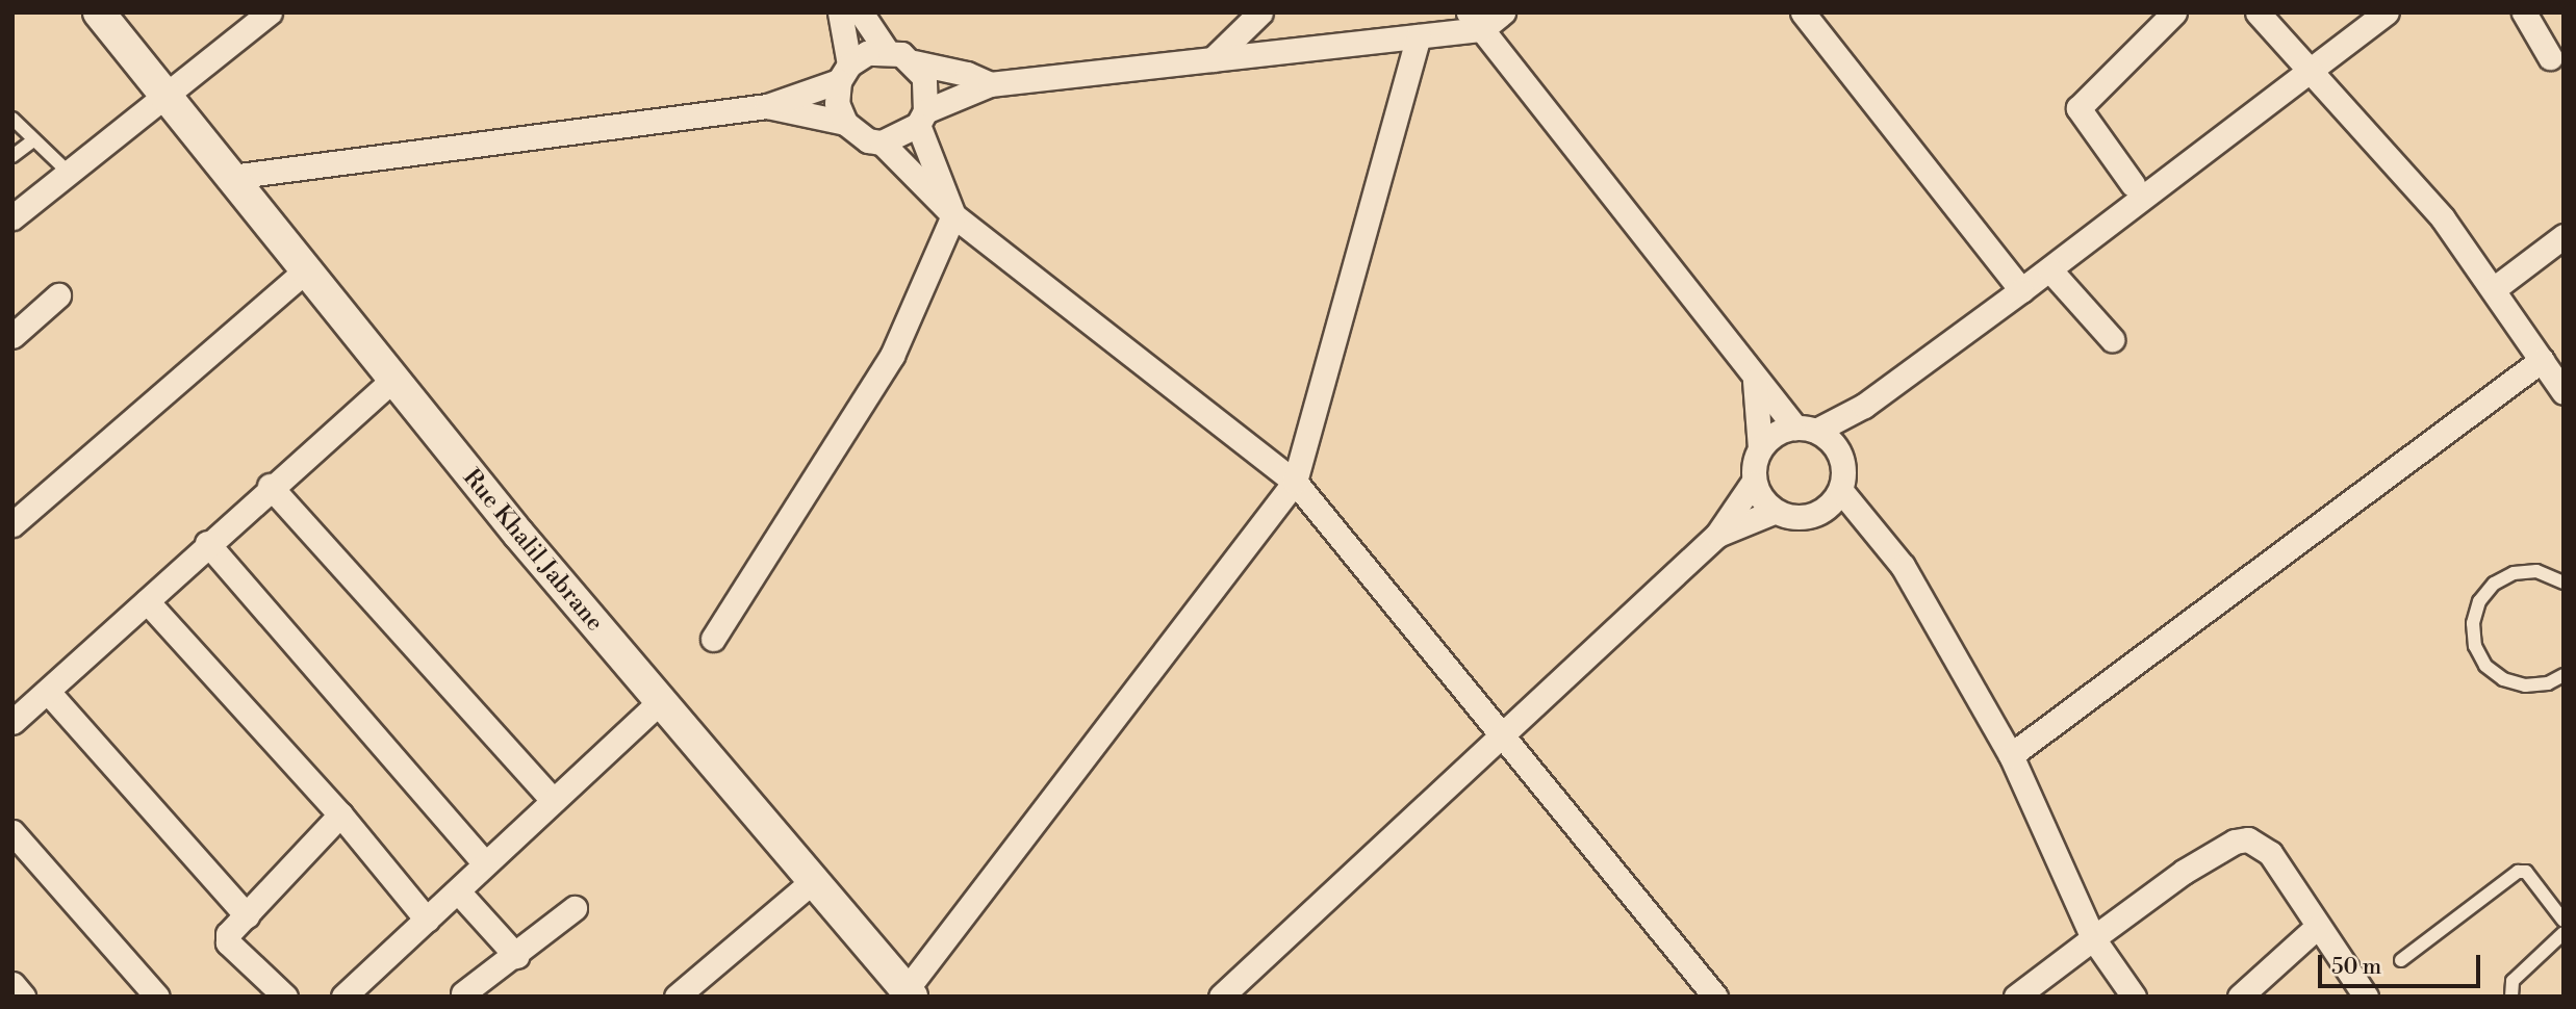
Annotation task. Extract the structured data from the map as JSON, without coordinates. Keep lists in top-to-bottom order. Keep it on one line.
{"streets":{"street":["Rue Khalil Jabrane"]},"scale_bar":"50 m"}
